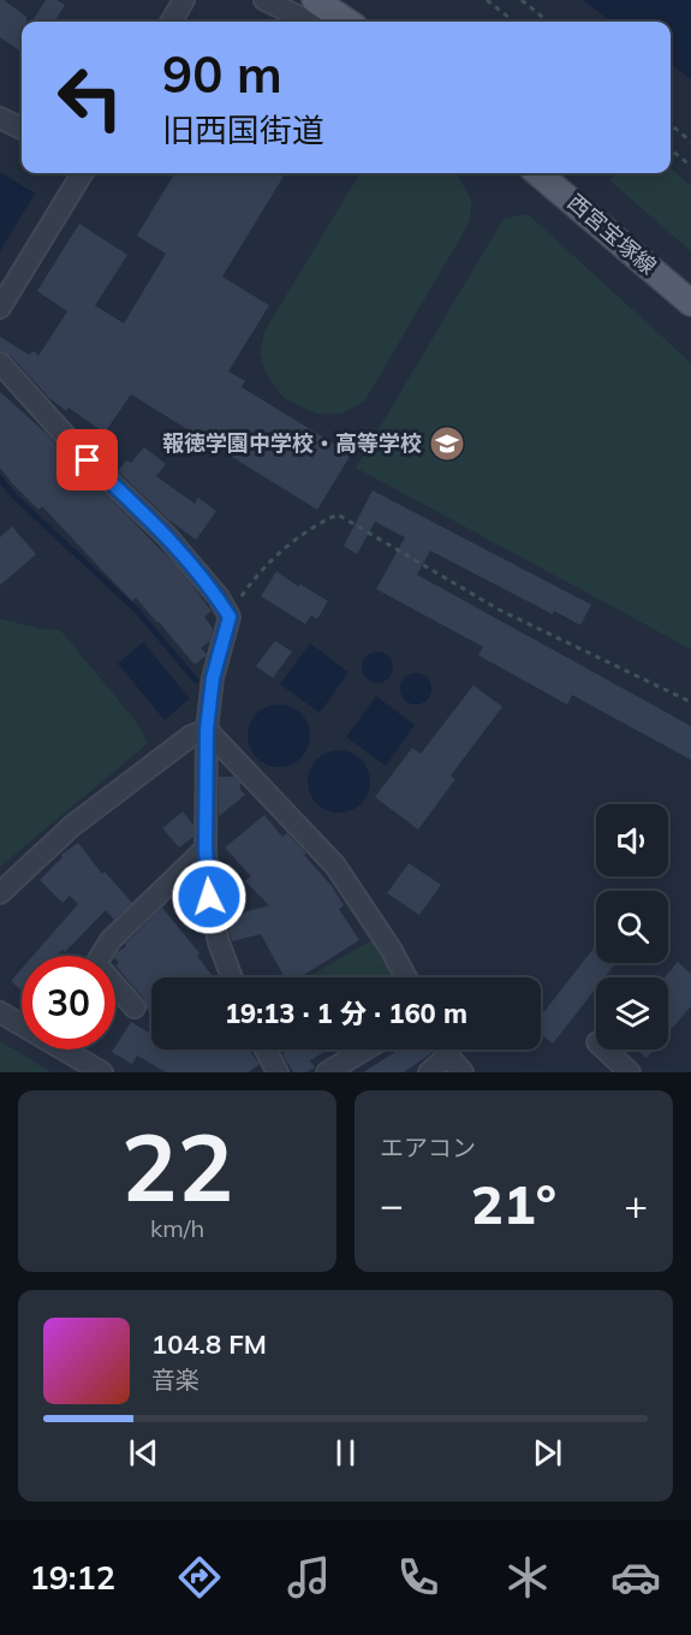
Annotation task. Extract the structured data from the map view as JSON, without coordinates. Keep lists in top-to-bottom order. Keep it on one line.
{"streets":{"main road":["西宮宝塚線"]},"places":{"school or university":["報徳学園中学校・高等学校"]},"page":{"turn":["90 m","旧西国街道"],"limit":"30","trip":"19:13 · 1 分 · 160 m","tile":[["22","km/h"],"エアコン"],"heat":["−","21°","+"],"song":["104.8 FM","音楽"],"tabs":"19:12"}}
